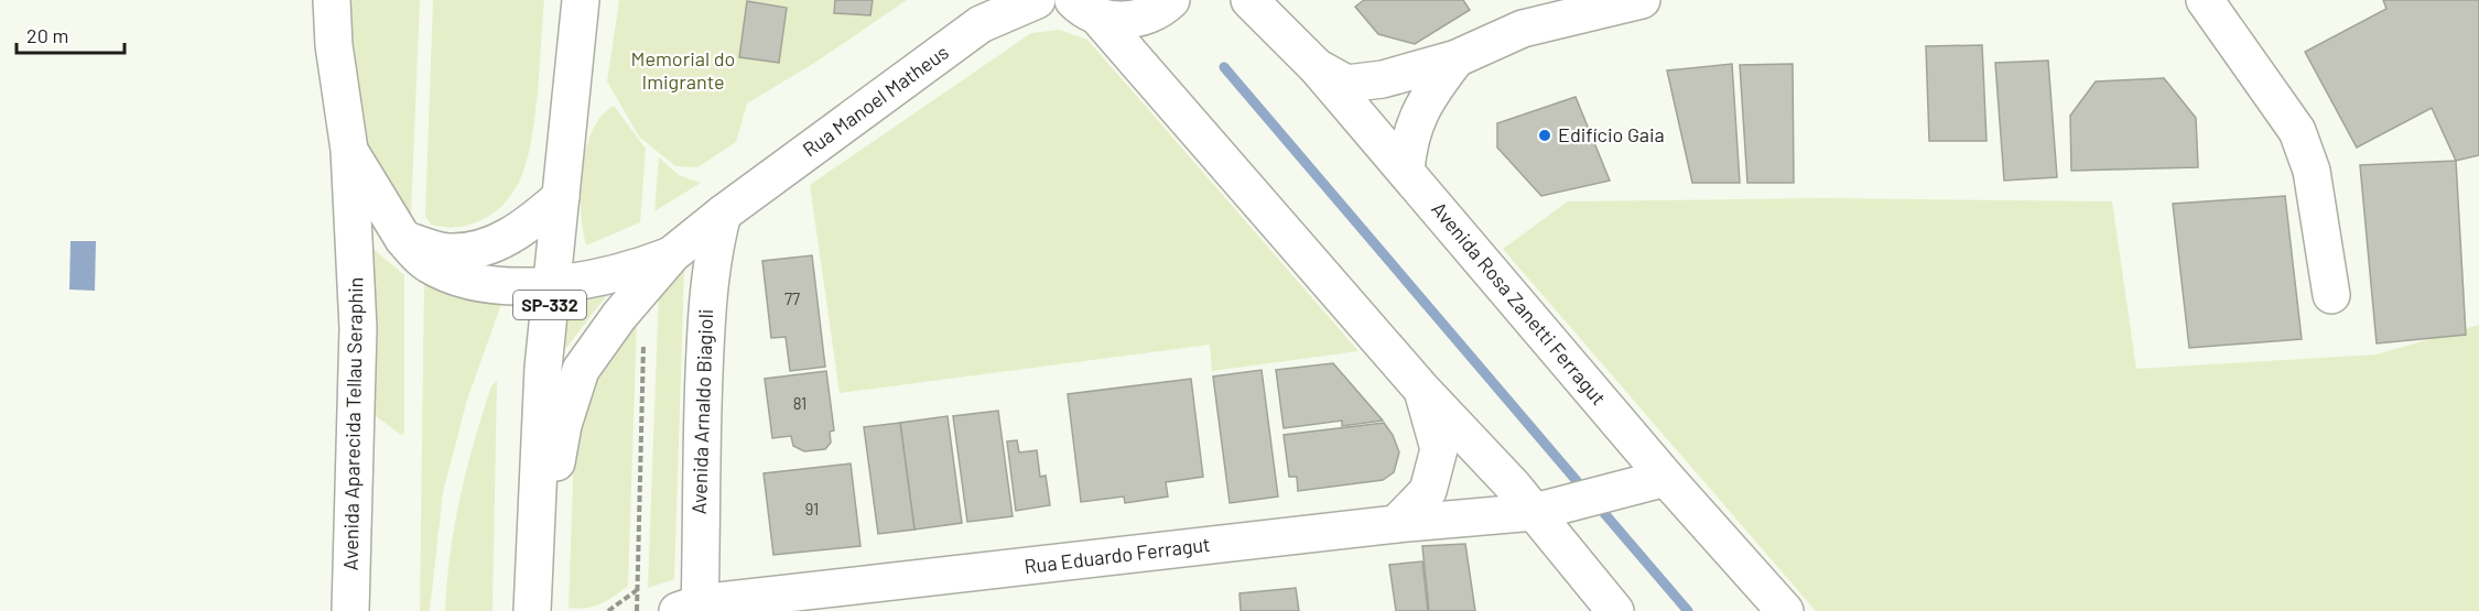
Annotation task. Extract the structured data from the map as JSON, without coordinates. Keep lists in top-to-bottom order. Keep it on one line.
{"streets":{"main road":["Rua Manoel Matheus","Avenida Rosa Zanetti Ferragut","SP-332","Avenida Arnaldo Biagioli","Avenida Aparecida Tellau Seraphin","Rua Eduardo Ferragut"]},"crossings":[["Rua Manoel Matheus","Avenida Arnaldo Biagioli"],["Avenida Rosa Zanetti Ferragut","Rua Eduardo Ferragut"],["Avenida Arnaldo Biagioli","Rua Eduardo Ferragut"]],"parks":["Memorial do Imigrante"],"places":["Edifício Gaia"],"house_numbers":["77","81","91"],"scale_bar":"20 m"}
